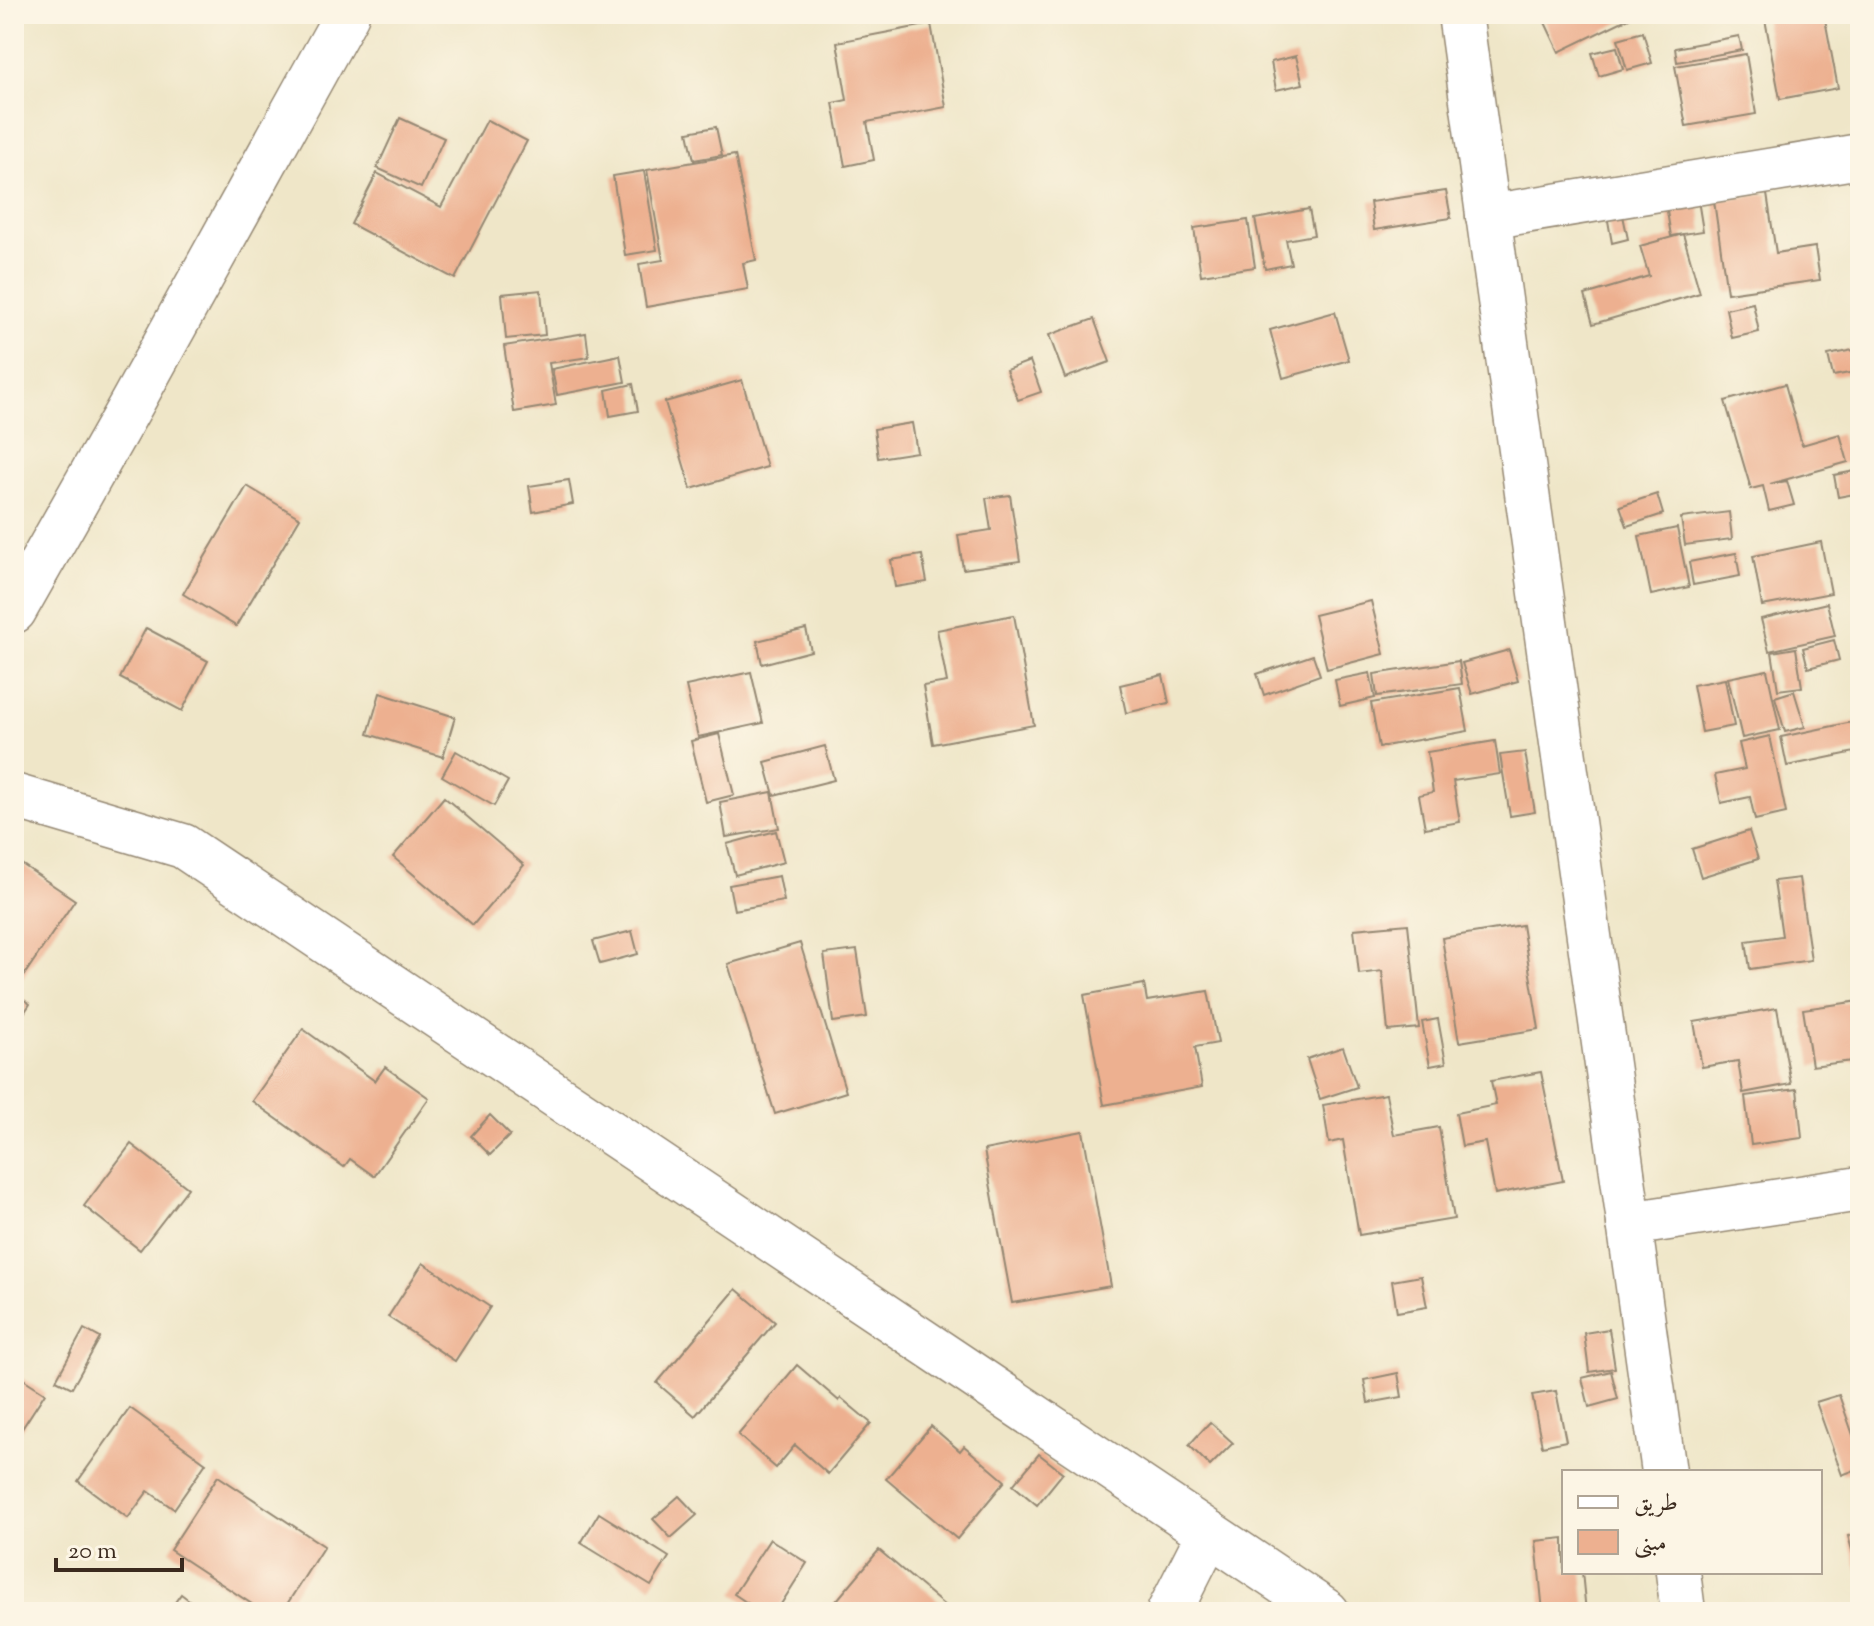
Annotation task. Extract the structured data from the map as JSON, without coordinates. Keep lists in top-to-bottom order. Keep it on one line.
{"legend":["طريق","مبنى"],"scale_bar":"20 m"}
